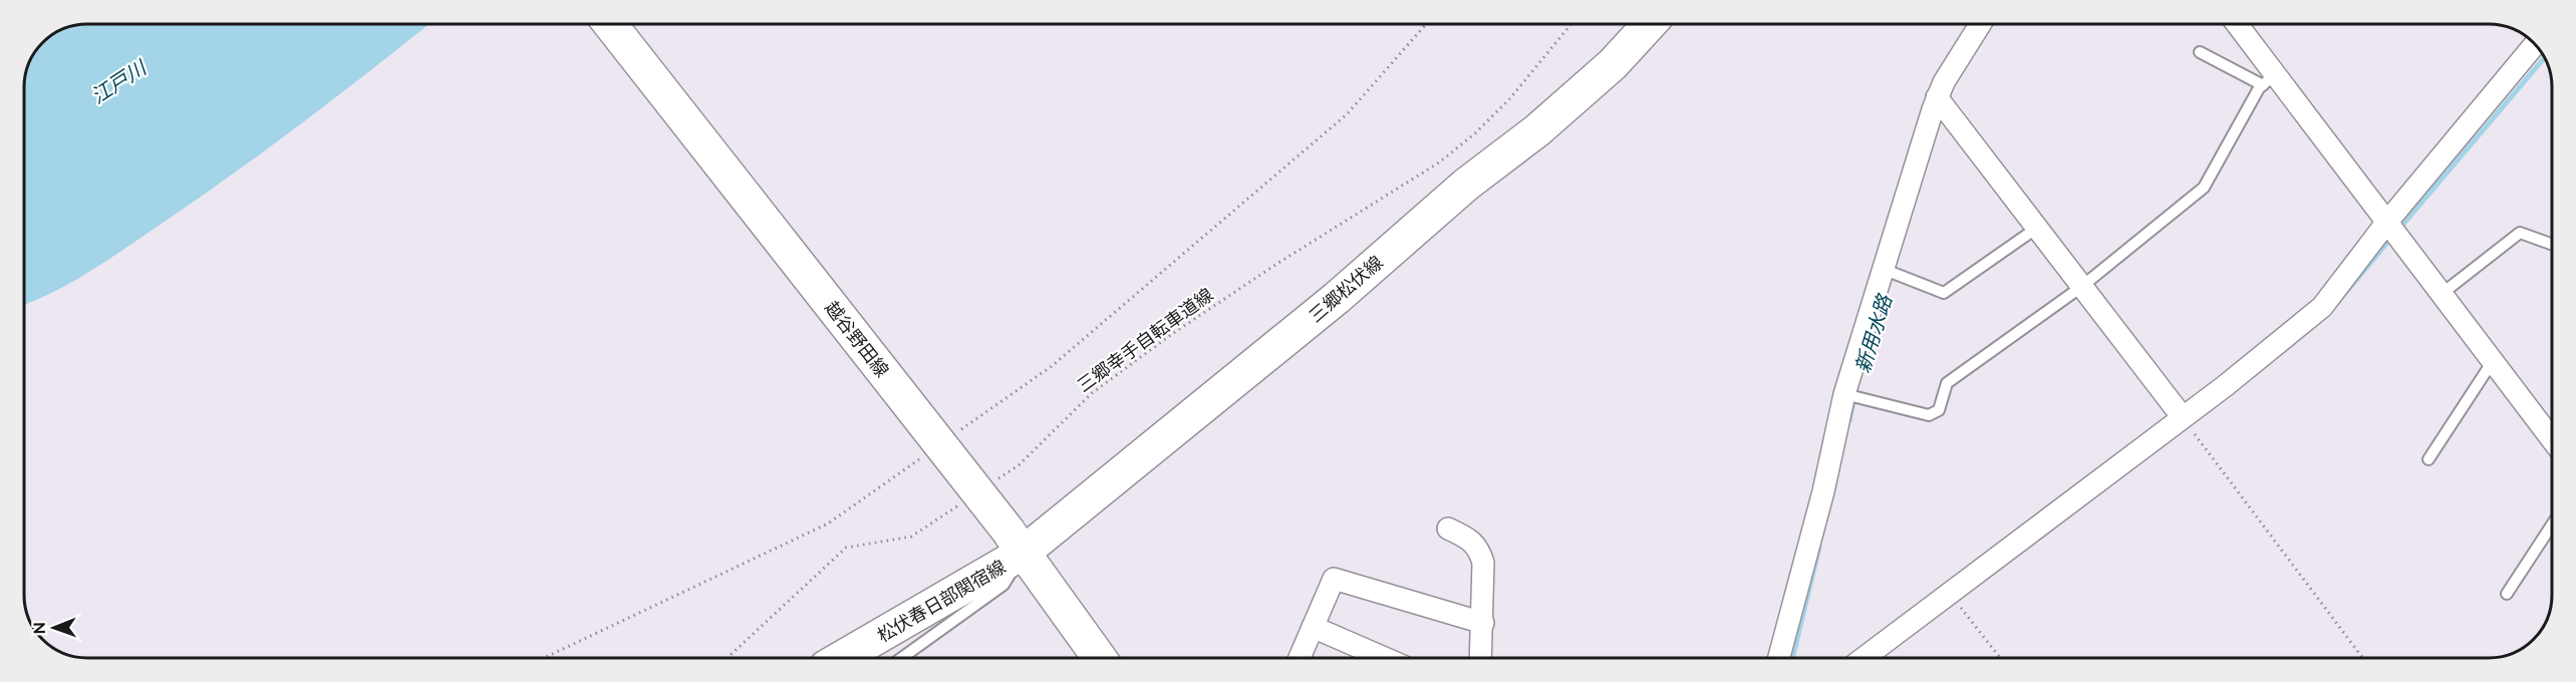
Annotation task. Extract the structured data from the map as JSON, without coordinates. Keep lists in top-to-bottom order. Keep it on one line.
{"streets":{"main road":["三郷松伏線","越谷野田線","松伏春日部関宿線"],"path":["三郷幸手自転車道線"]},"crossings":[["三郷松伏線","越谷野田線"],["三郷松伏線","松伏春日部関宿線"],["越谷野田線","松伏春日部関宿線"]],"water":["江戸川","新用水路"],"north":"left"}
